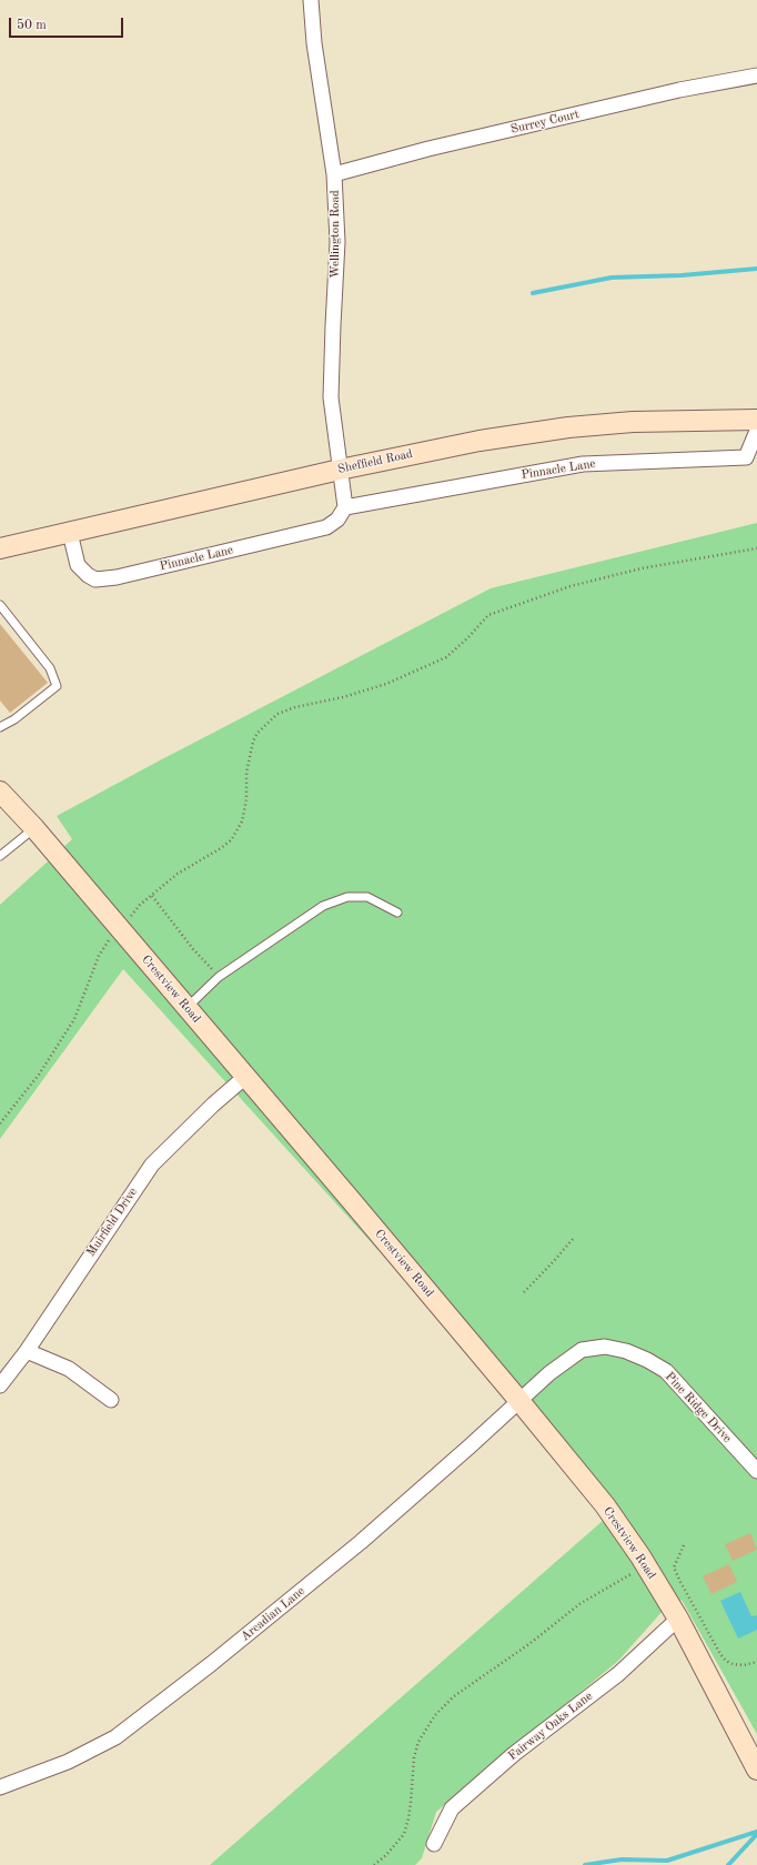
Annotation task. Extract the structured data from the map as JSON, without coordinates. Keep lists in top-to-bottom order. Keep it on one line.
{"streets":{"street":["Surrey Court","Wellington Road","Sheffield Road","Pinnacle Lane","Crestview Road","Muirfield Drive","Pine Ridge Drive","Arcadian Lane","Fairway Oaks Lane"]},"crossings":[["Surrey Court","Wellington Road"],["Wellington Road","Sheffield Road"],["Sheffield Road","Pinnacle Lane"],["Crestview Road","Muirfield Drive"],["Crestview Road","Pine Ridge Drive"],["Crestview Road","Arcadian Lane"],["Crestview Road","Fairway Oaks Lane"],["Pine Ridge Drive","Arcadian Lane"]],"scale_bar":"50 m"}
